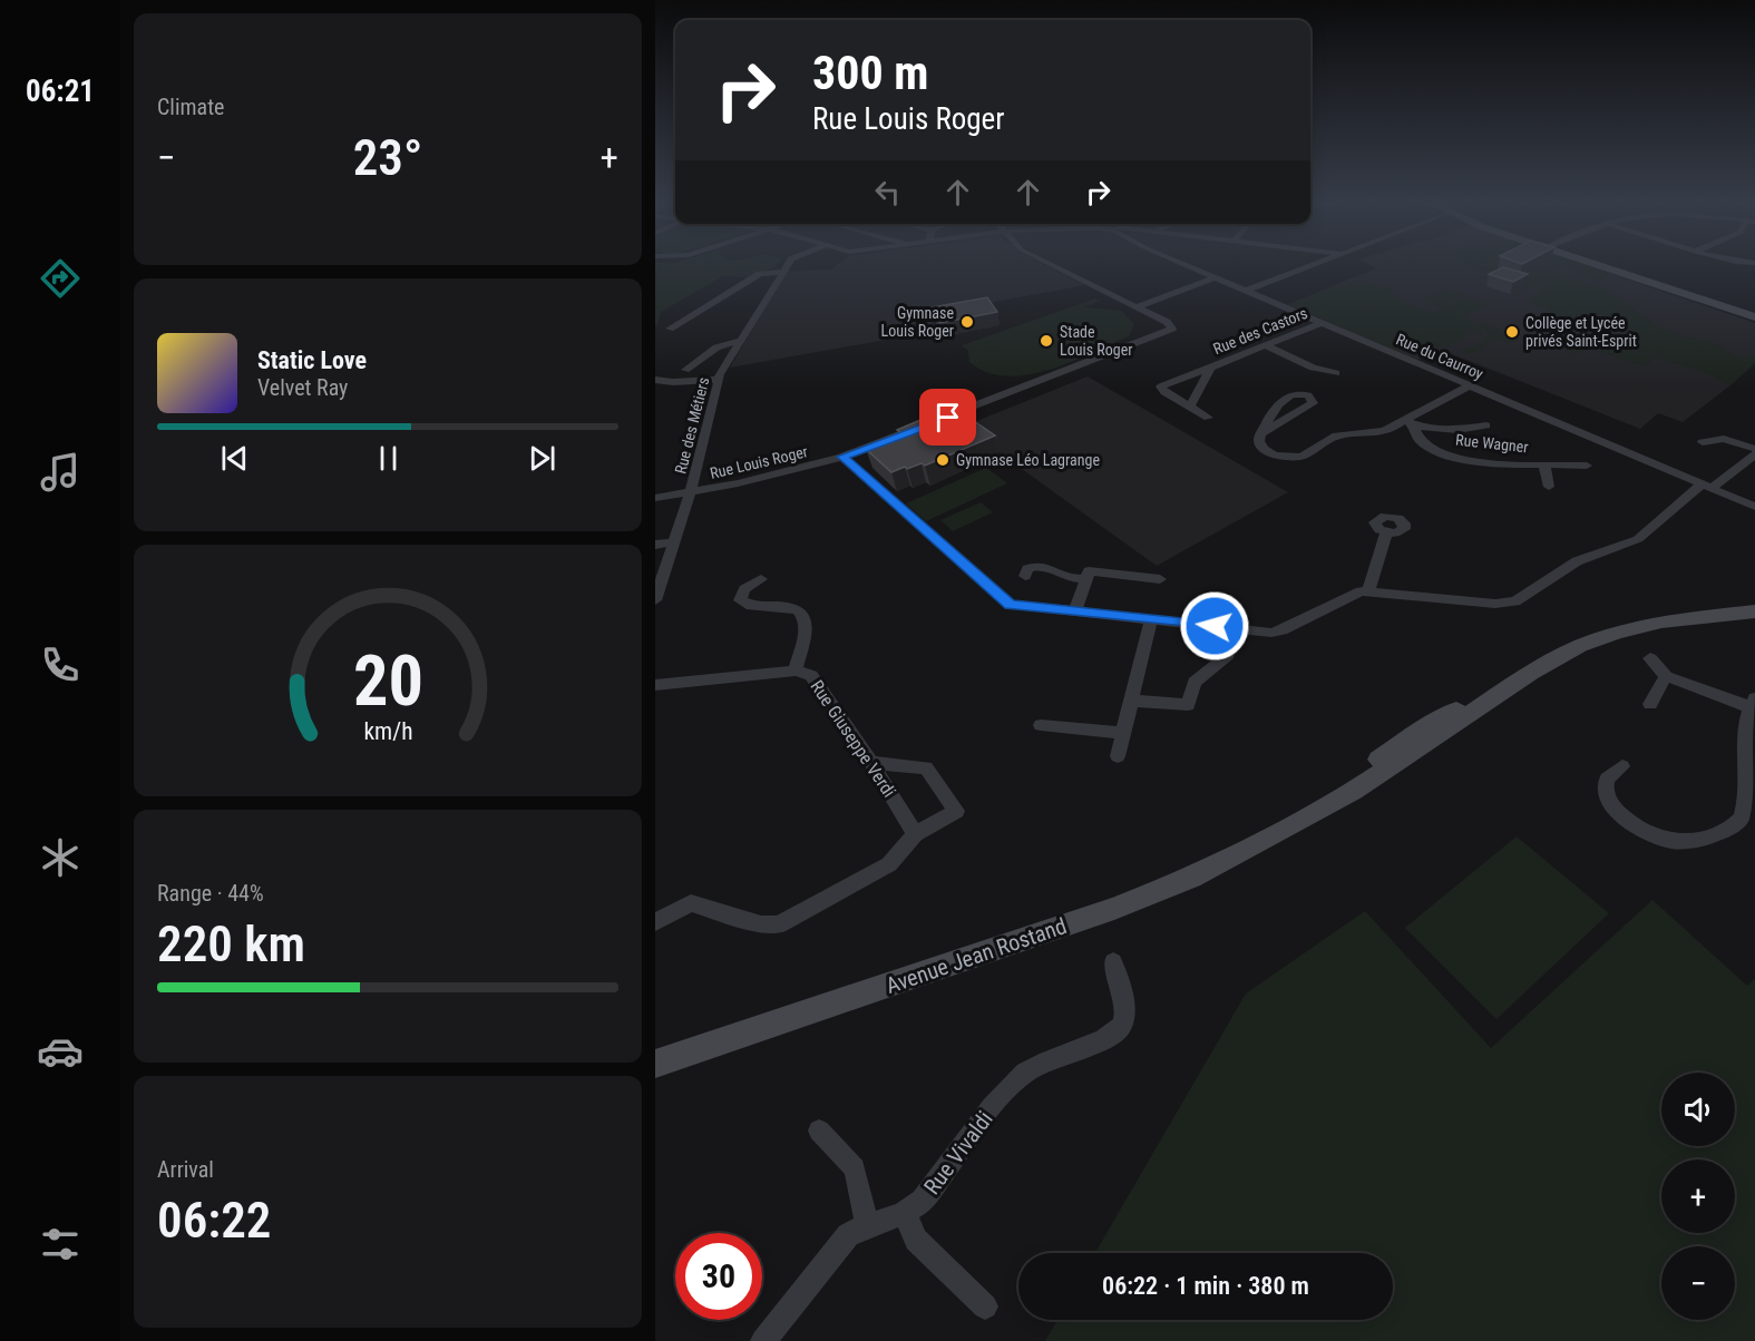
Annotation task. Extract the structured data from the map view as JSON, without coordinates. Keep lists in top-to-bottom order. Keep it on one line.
{"streets":{"street":["Rue des Castors","Rue du Caurroy","Rue des Métiers","Rue Wagner","Rue Louis Roger","Rue Giuseppe Verdi","Avenue Jean Rostand","Rue Vivaldi"]},"crossings":[["Rue des Castors","Rue du Caurroy"],["Rue des Métiers","Rue Louis Roger"]],"places":["Gymnase Louis Roger","Collège et Lycée privés Saint-Esprit","Stade Louis Roger","Gymnase Léo Lagrange"],"page":{"tabs":"06:21","tile":["Climate",["Range · 44%","220 km"],["Arrival","06:22"]],"turn":["300 m","Rue Louis Roger"],"heat":["−","23°","+"],"song":["Static Love","Velvet Ray"],"map_buttons":["+","−"],"limit":"30","trip":"06:22 · 1 min · 380 m","gauge":["20","km/h"]}}
